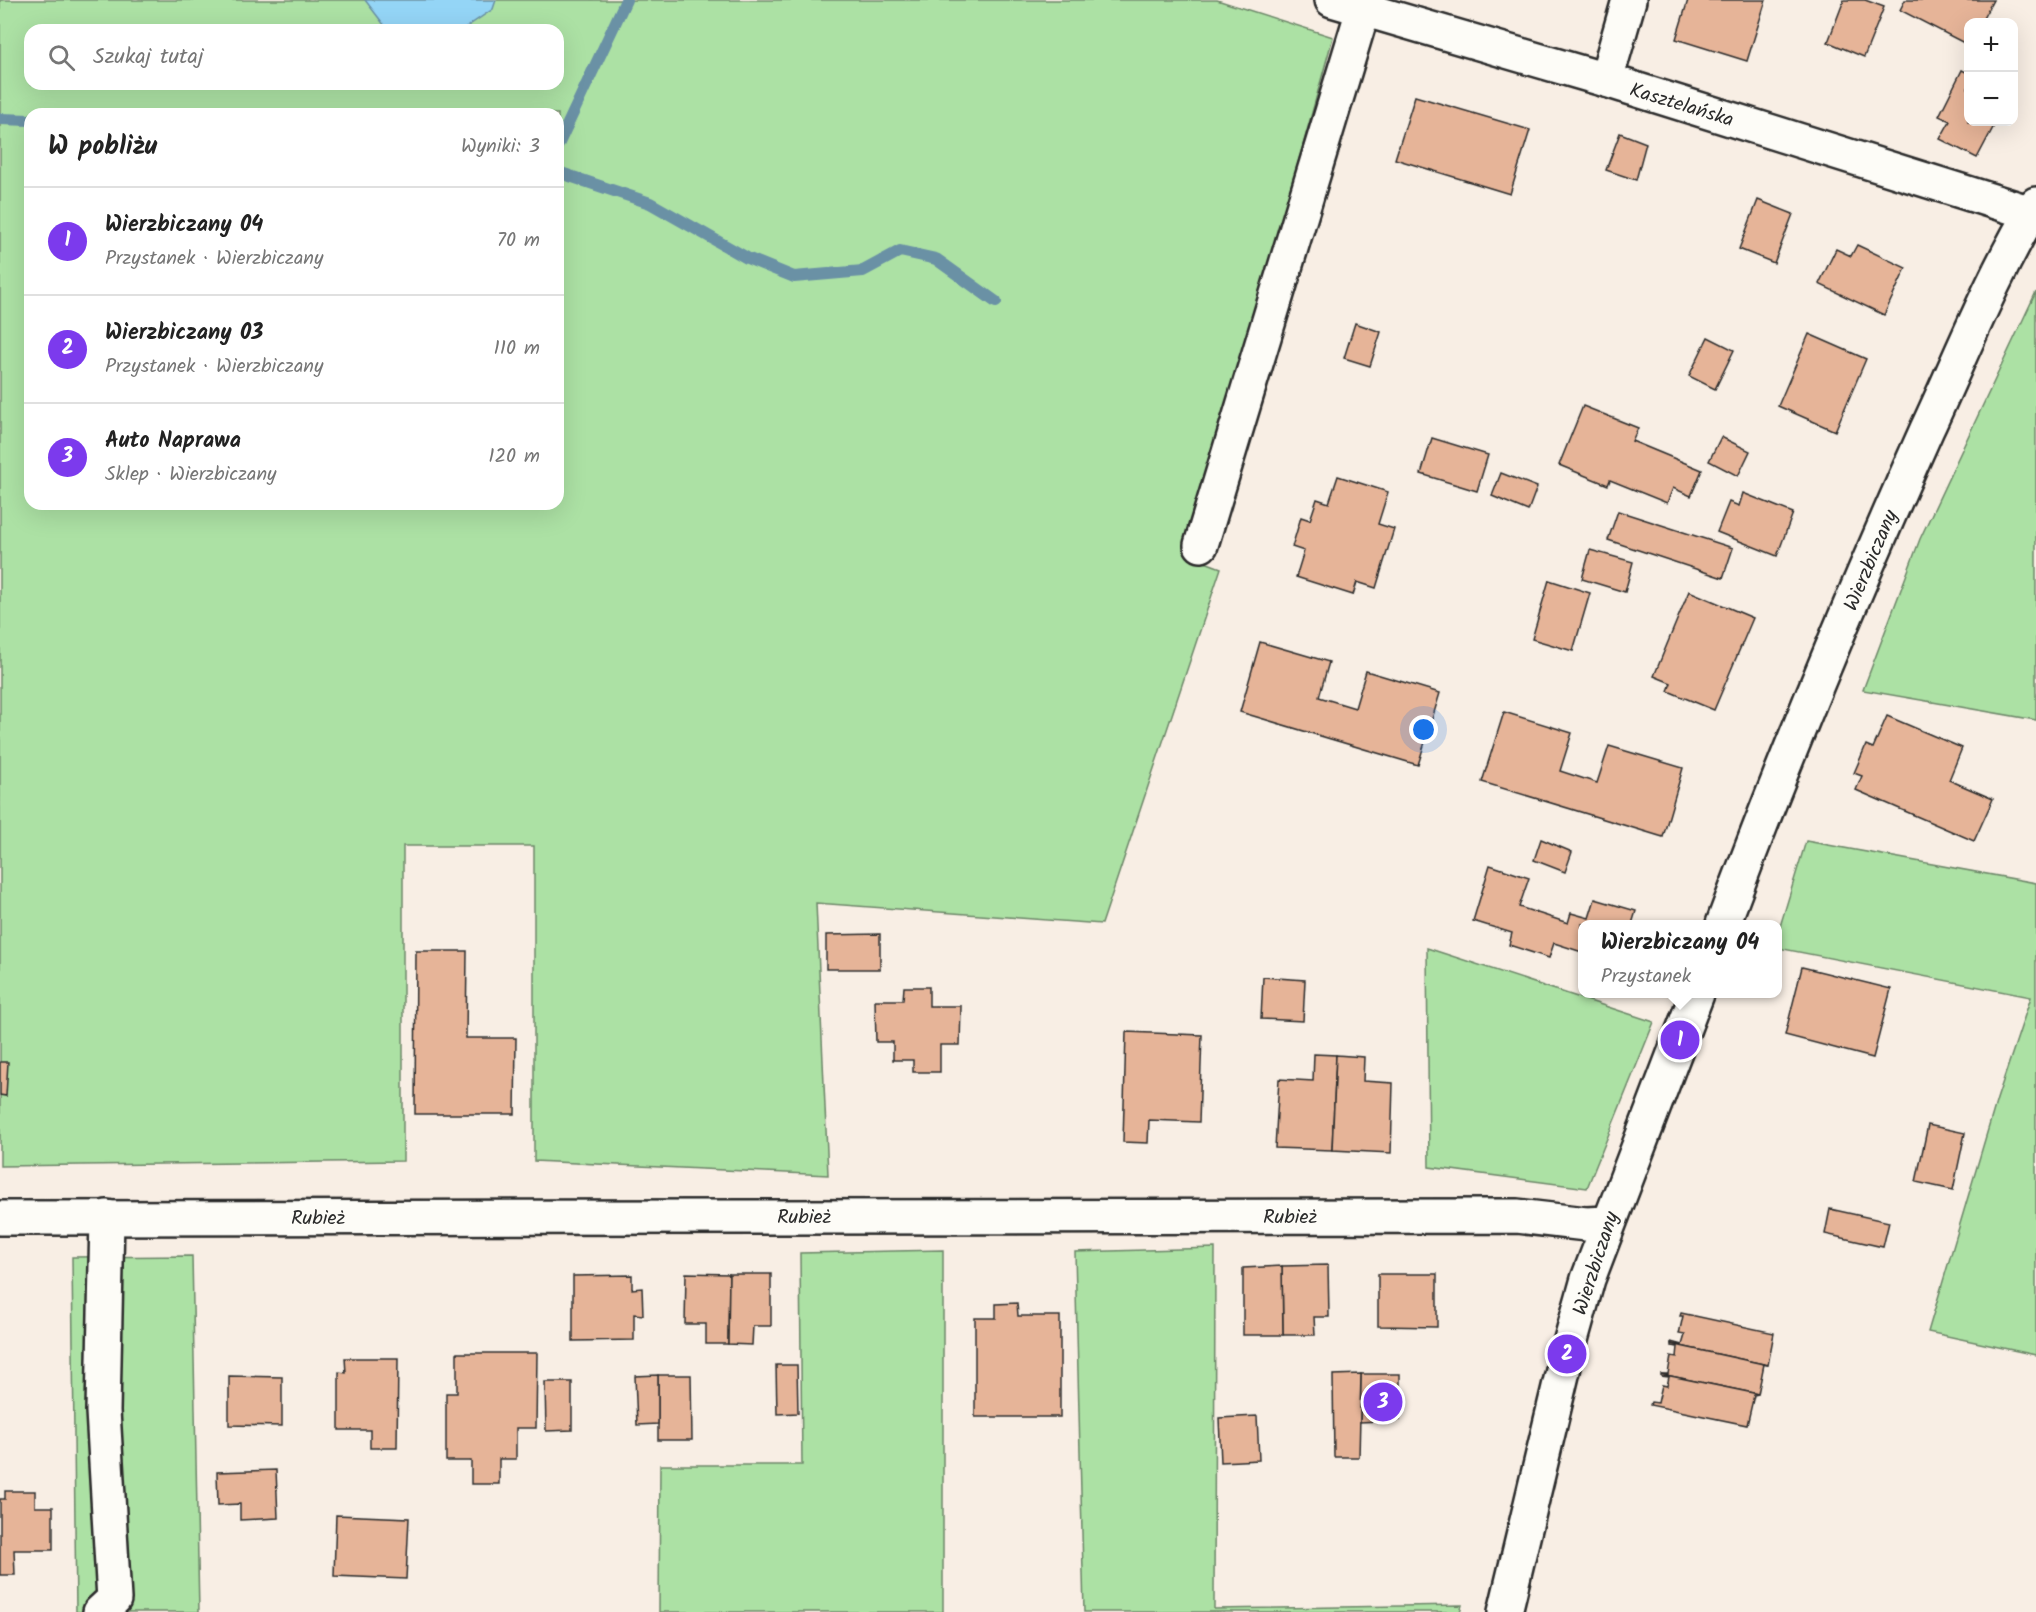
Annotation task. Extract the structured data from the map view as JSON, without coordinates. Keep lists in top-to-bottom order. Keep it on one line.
{"streets":{"street":["Kasztelańska","Wierzbiczany","Rubież"]},"crossings":[["Kasztelańska","Wierzbiczany"],["Wierzbiczany","Rubież"]],"page":{"map_buttons":["+","−"],"search":"Szukaj tutaj","heading":["W pobliżu","Wyniki: 3"],"list":[{"mark":"1","name":"Wierzbiczany 04","note":"Przystanek · Wierzbiczany","value":"70 m"},{"mark":"2","name":"Wierzbiczany 03","note":"Przystanek · Wierzbiczany","value":"110 m"},{"mark":"3","name":"Auto Naprawa","note":"Sklep · Wierzbiczany","value":"120 m"}],"popup":["Wierzbiczany 04","Przystanek"],"pins":["1","2","3"]}}
